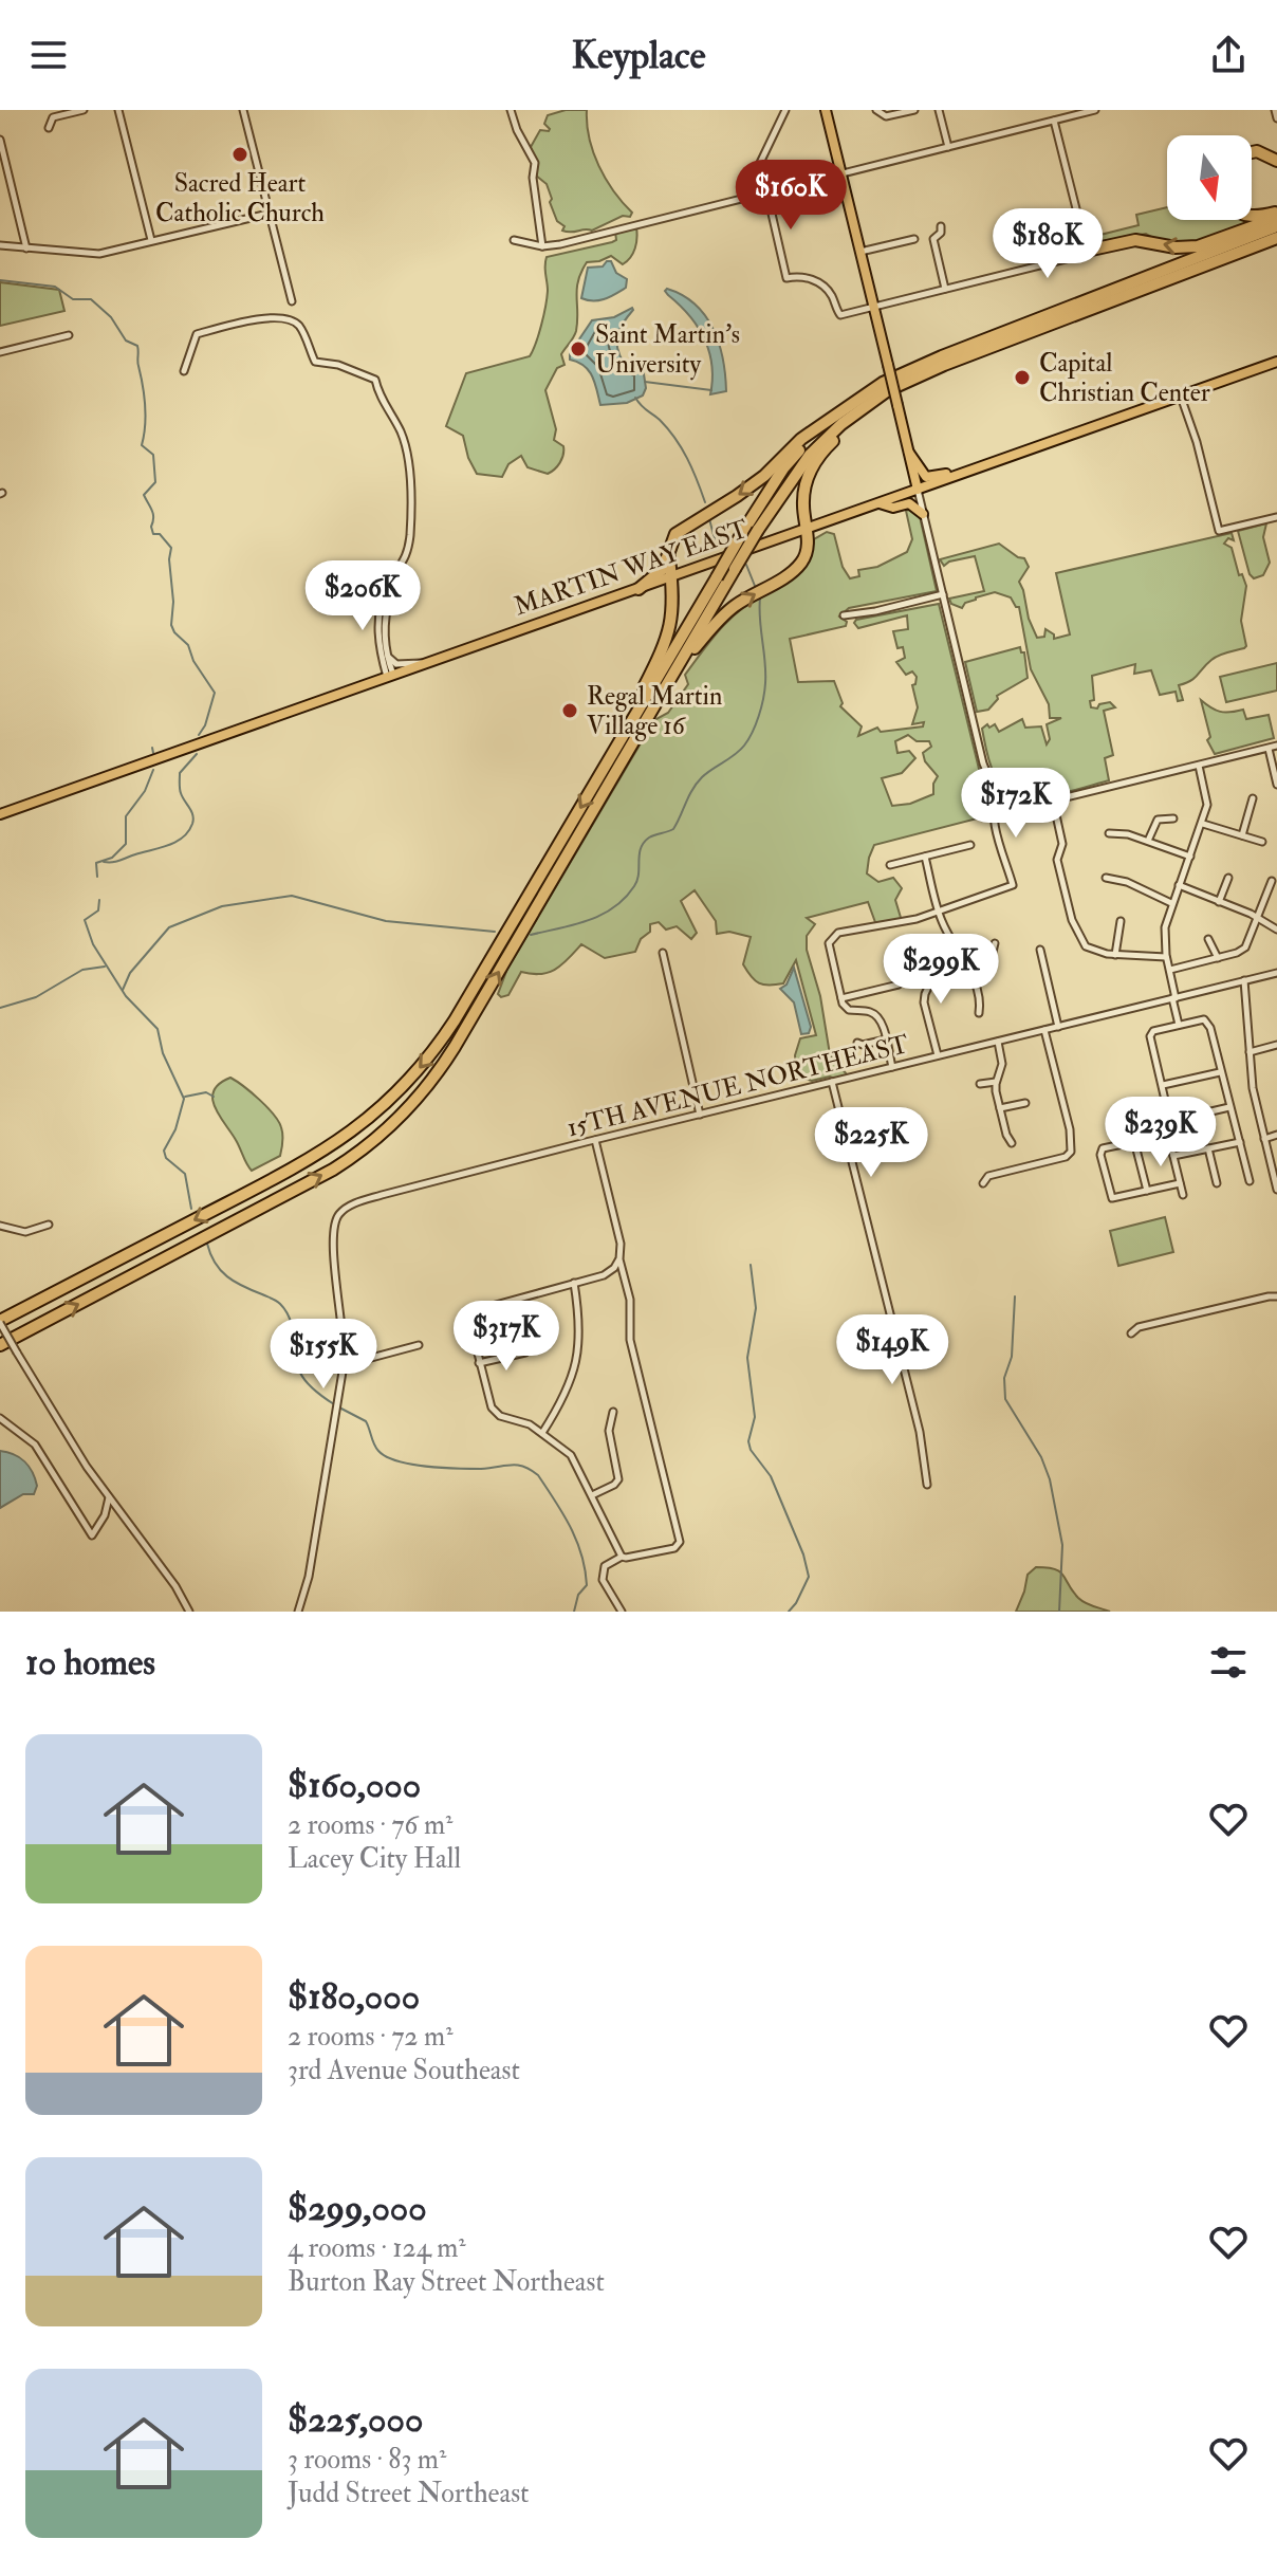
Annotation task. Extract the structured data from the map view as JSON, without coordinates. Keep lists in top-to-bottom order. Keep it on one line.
{"streets":{"main road":["MARTIN WAY EAST"],"street":["15TH AVENUE NORTHEAST"]},"places":["Sacred Heart Catholic Church","Saint Martin's University","Capital Christian Center","Regal Martin Village 16"],"north":"bottom","page":{"header":"Keyplace","price":["$160K","$180K","$206K","$172K","$299K","$239K","$225K","$317K","$149K","$155K"],"heading":"10 homes","list":[{"name":"$160,000","note":"2 rooms · 76 m² · Lacey City Hall"},{"name":"$180,000","note":"2 rooms · 72 m² · 3rd Avenue Southeast"},{"name":"$299,000","note":"4 rooms · 124 m² · Burton Ray Street Northeast"},{"name":"$225,000","note":"3 rooms · 83 m² · Judd Street Northeast"}]}}
